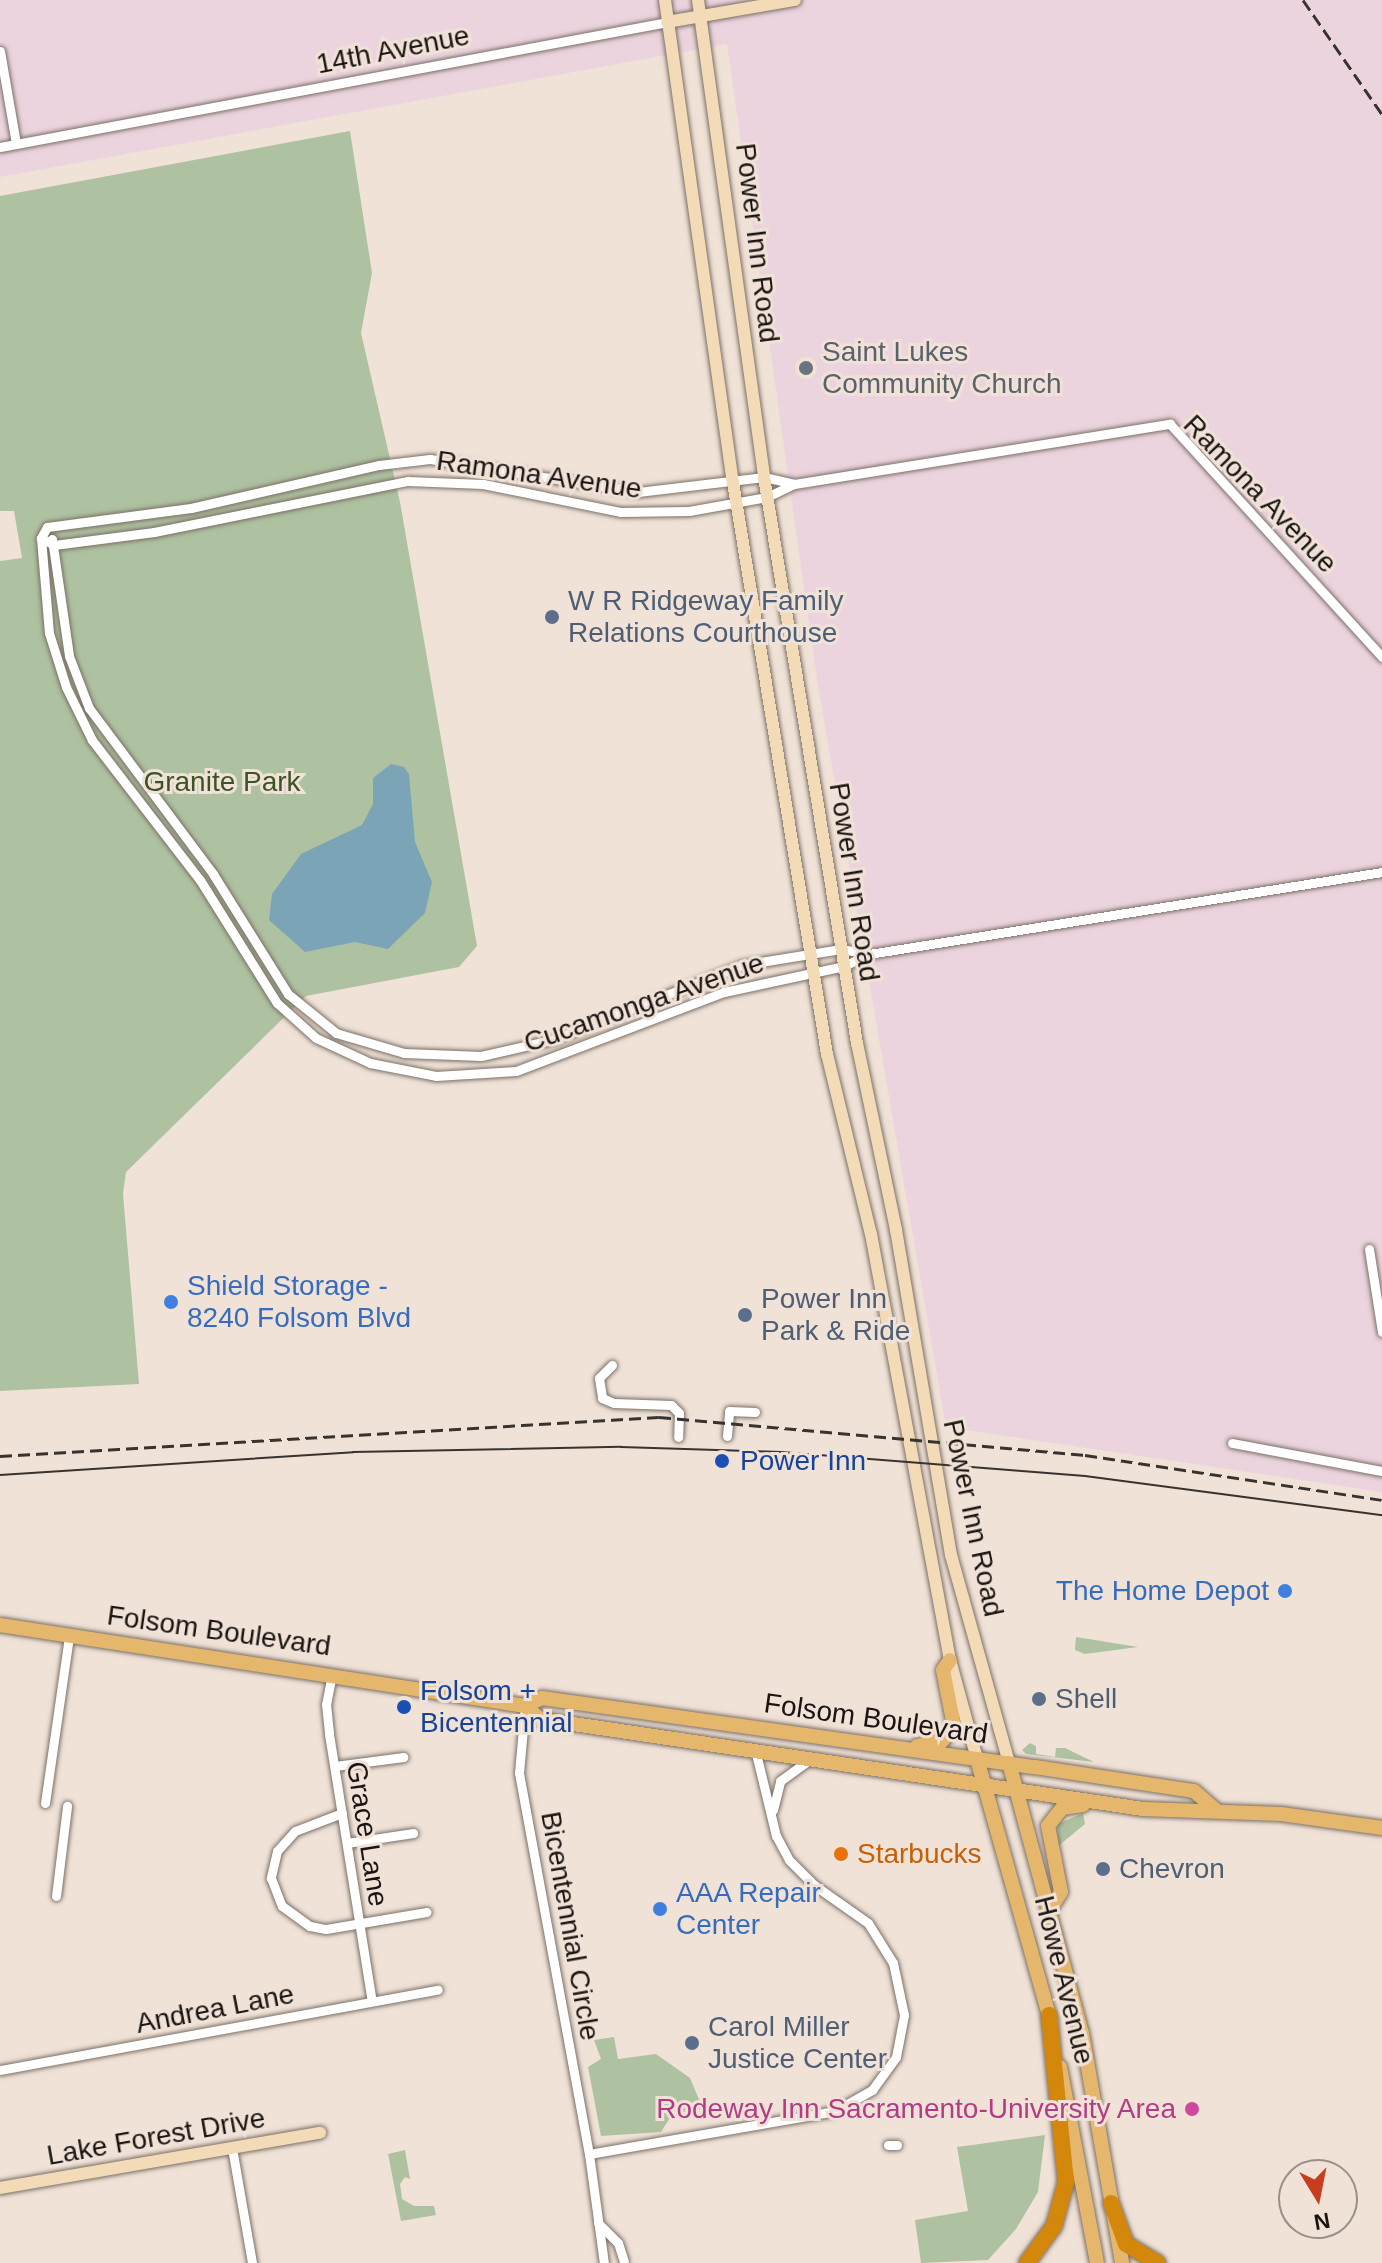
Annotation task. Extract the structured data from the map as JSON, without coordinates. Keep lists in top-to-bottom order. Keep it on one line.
{"streets":{"main road":["14th Avenue","Power Inn Road","Folsom Boulevard","Howe Avenue","Lake Forest Drive"],"street":["Ramona Avenue","Cucamonga Avenue","Grace Lane","Bicentennial Circle","Andrea Lane"]},"crossings":[["14th Avenue","Power Inn Road"],["Power Inn Road","Ramona Avenue"],["Power Inn Road","Cucamonga Avenue"],["Power Inn Road","Folsom Boulevard"],["Power Inn Road","Howe Avenue"],["Ramona Avenue","Cucamonga Avenue"],["Folsom Boulevard","Grace Lane"],["Folsom Boulevard","Bicentennial Circle"],["Folsom Boulevard","Howe Avenue"],["Grace Lane","Andrea Lane"]],"parks":["Granite Park"],"places":["Saint Lukes Community Church","W R Ridgeway Family Relations Courthouse","Shield Storage - 8240 Folsom Blvd","Power Inn Park & Ride","Power Inn","The Home Depot","Shell","Folsom + Bicentennial","Starbucks","Chevron","AAA Repair Center","Carol Miller Justice Center","Rodeway Inn Sacramento-University Area"],"north":"bottom"}
